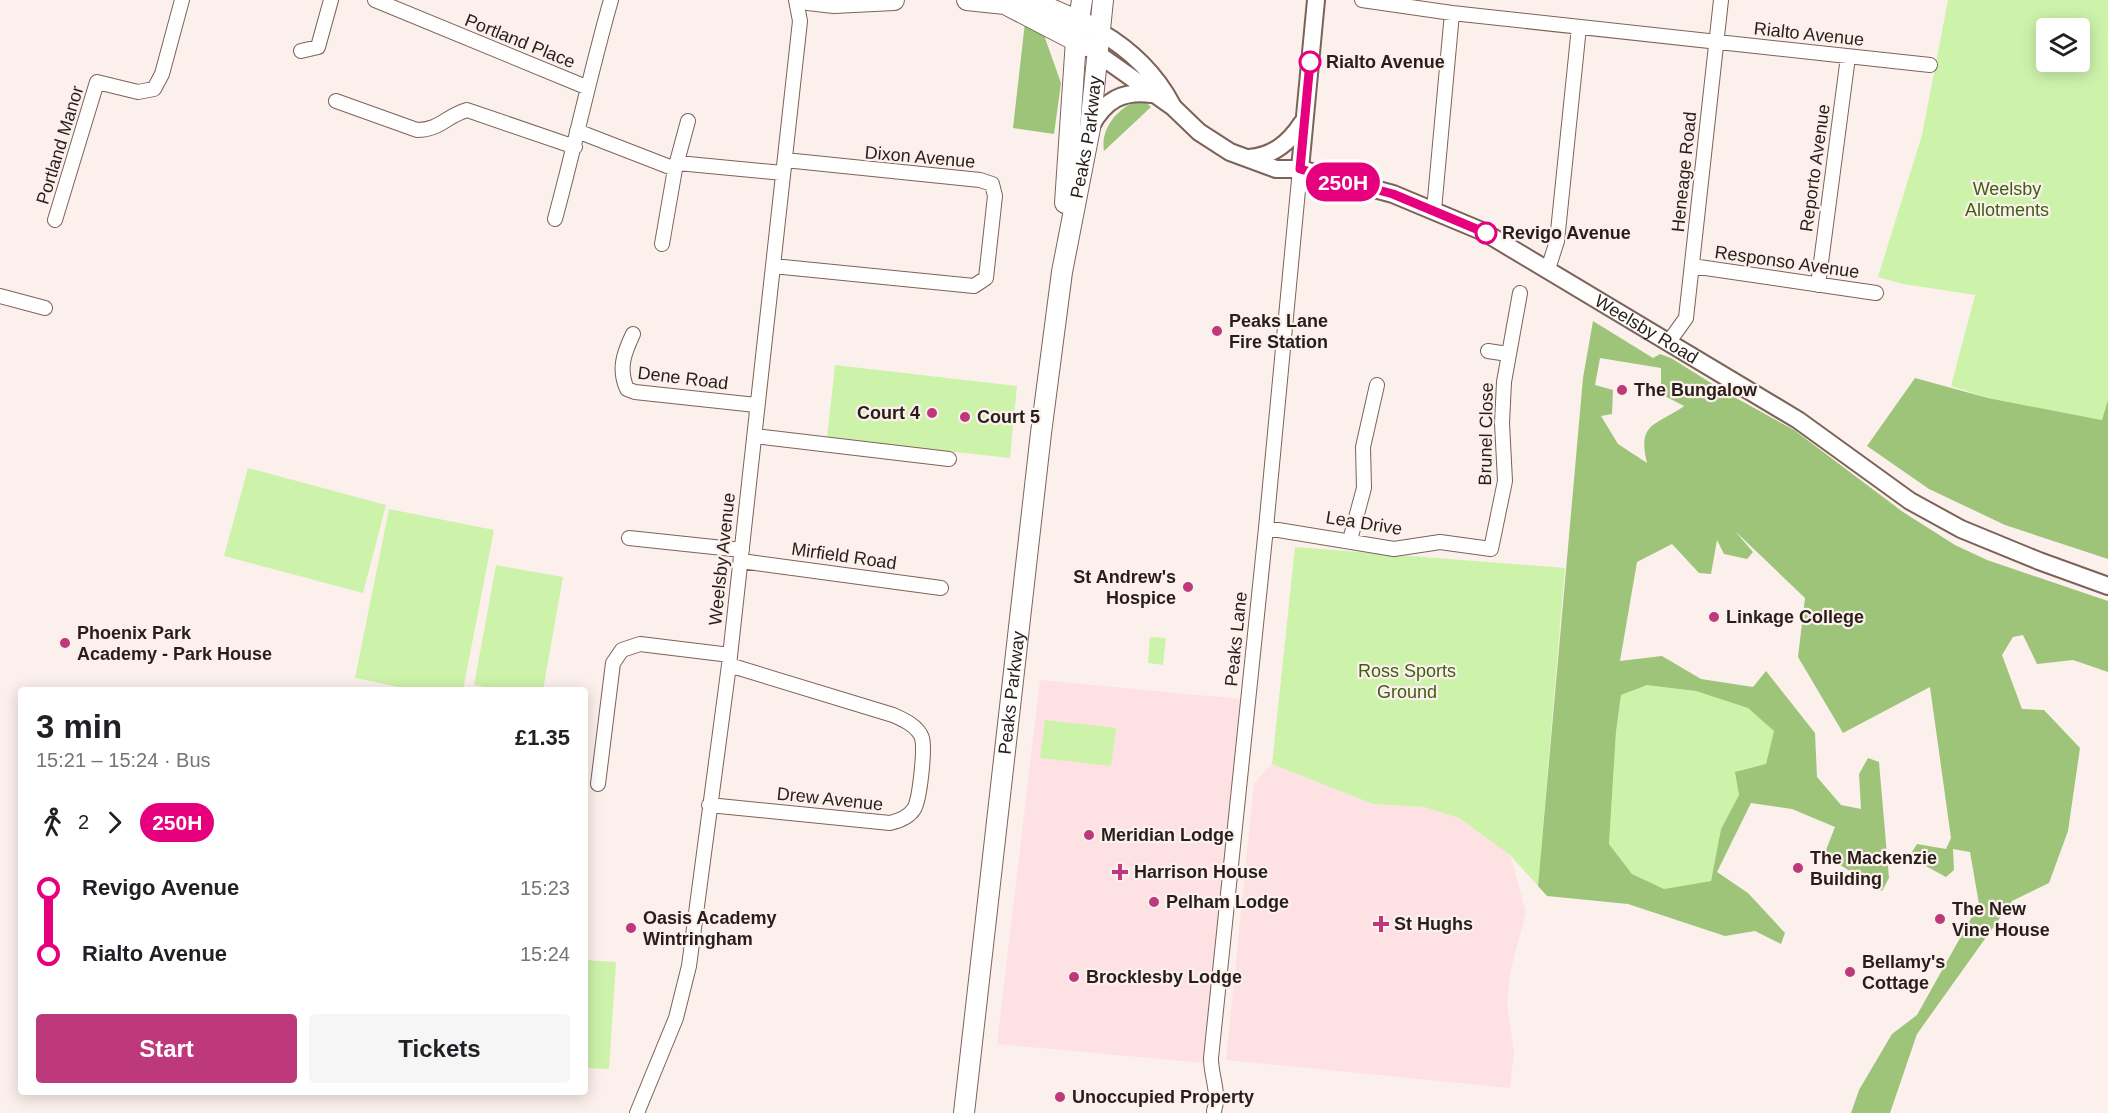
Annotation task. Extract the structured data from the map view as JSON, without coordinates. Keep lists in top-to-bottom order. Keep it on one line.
{"streets":{"highway":["Peaks Parkway","Weelsby Road"],"street":["Rialto Avenue","Portland Place","Portland Manor","Dixon Avenue","Reporto Avenue","Heneage Road","Responso Avenue","Dene Road","Brunel Close","Lea Drive","Mirfield Road","Weelsby Avenue","Peaks Lane","Drew Avenue"]},"crossings":[["Rialto Avenue","Reporto Avenue"],["Rialto Avenue","Heneage Road"],["Peaks Parkway","Weelsby Road"],["Dixon Avenue","Weelsby Avenue"],["Reporto Avenue","Responso Avenue"],["Heneage Road","Responso Avenue"],["Heneage Road","Weelsby Road"],["Weelsby Road","Peaks Lane"],["Dene Road","Weelsby Avenue"],["Brunel Close","Lea Drive"],["Lea Drive","Peaks Lane"],["Mirfield Road","Weelsby Avenue"],["Weelsby Avenue","Drew Avenue"]],"parks":["Weelsby Allotments","Ross Sports Ground"],"places":{"other":["Rialto Avenue","Revigo Avenue","Peaks Lane Fire Station","The Bungalow","Court 4","Court 5","St Andrew's Hospice","Linkage College","Phoenix Park Academy - Park House","Meridian Lodge","The Mackenzie Building","Pelham Lodge","The New Vine House","Oasis Academy Wintringham","Bellamy's Cottage","Brocklesby Lodge","Unoccupied Property"],"health":["Harrison House","St Hughs"]},"lines":["bus line 250H"],"page":{"on_map":"250H","heading":["3 min","15:21 – 15:24 · Bus","£1.35"],"legs":["2","250H"],"list":[{"name":"Revigo Avenue","value":"15:23"},{"name":"Rialto Avenue","value":"15:24"}],"buttons":["Start","Tickets"]}}
